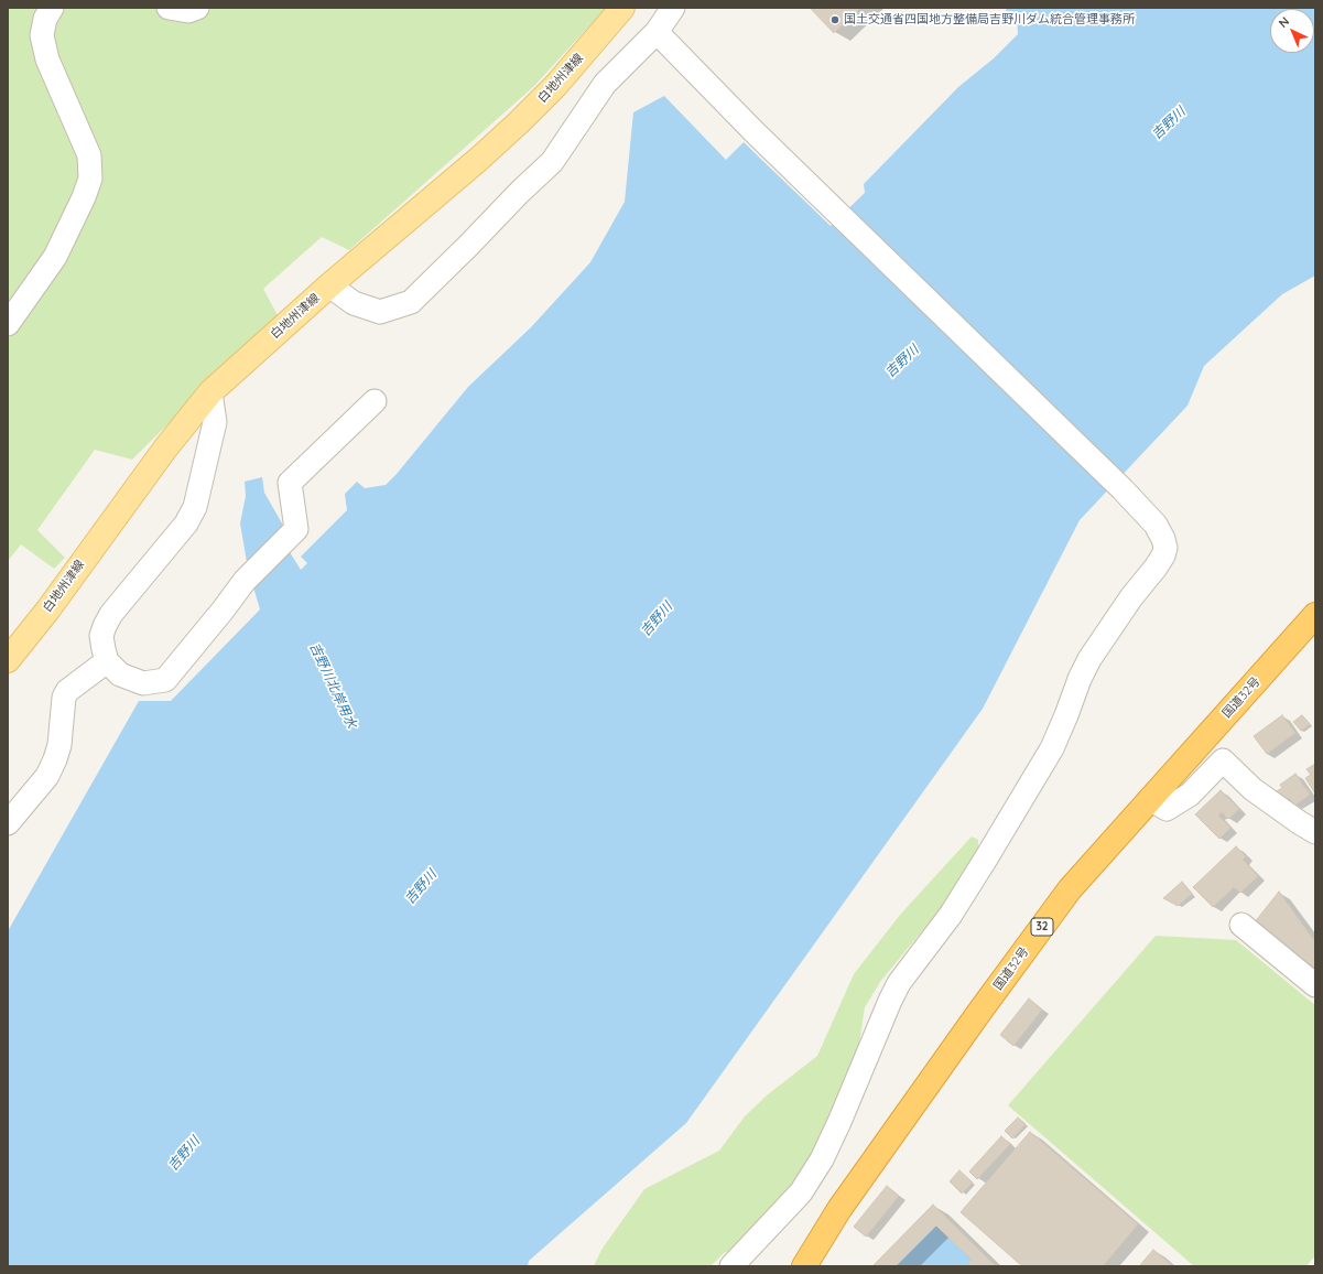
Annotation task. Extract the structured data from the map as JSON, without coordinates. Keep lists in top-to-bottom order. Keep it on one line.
{"streets":{"highway":["国道32号","32"],"main road":["白地州津線"]},"water":["吉野川","吉野川北岸用水"],"places":["国土交通省四国地方整備局吉野川ダム統合管理事務所"],"north":"top left"}
